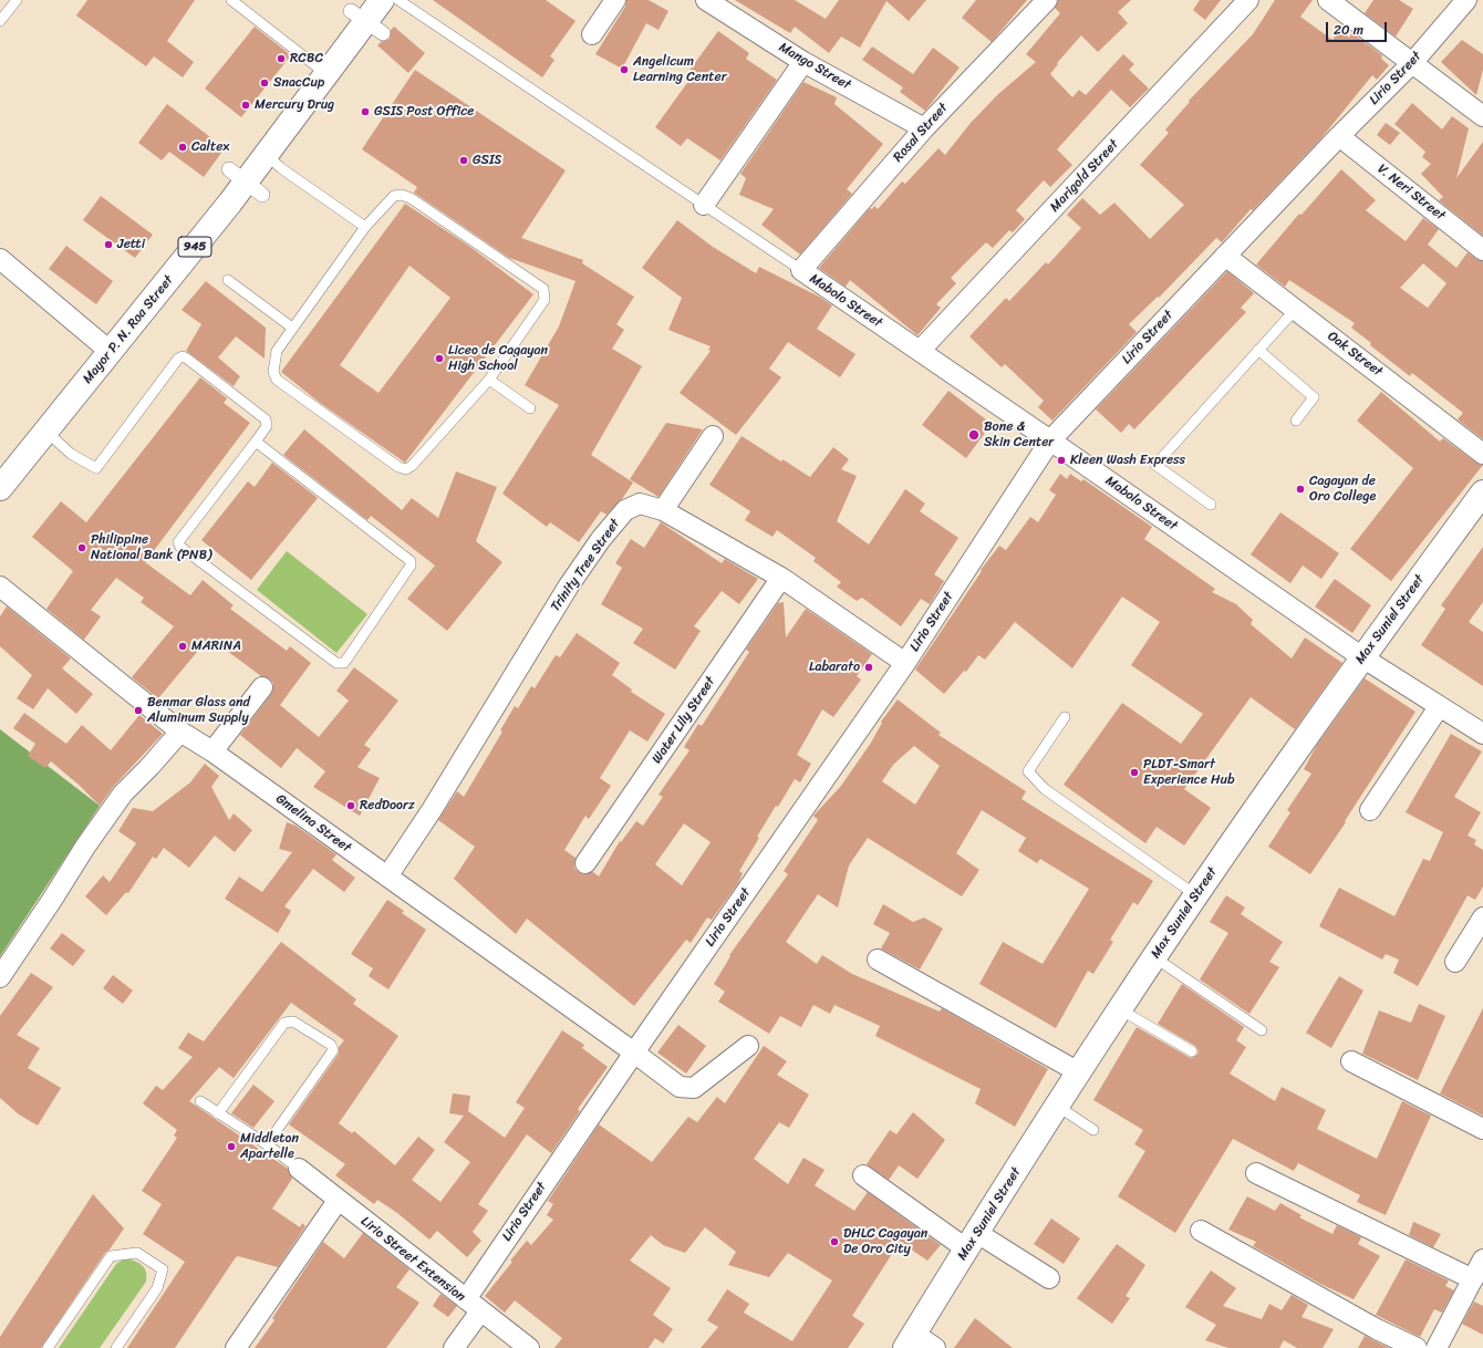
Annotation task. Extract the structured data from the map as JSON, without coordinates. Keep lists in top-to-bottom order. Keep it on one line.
{"streets":{"main road":["945","Mayor P. N. Roa Street","Max Suniel Street"],"street":["Mango Street","Lirio Street","Rosal Street","Marigold Street","V. Neri Street","Mabolo Street","Oak Street","Trinity Tree Street","Water Lily Street","Gmelina Street","Lirio Street Extension"]},"crossings":[["Mango Street","Rosal Street"],["Lirio Street","V. Neri Street"],["Lirio Street","Mabolo Street"],["Lirio Street","Oak Street"],["Lirio Street","Trinity Tree Street"],["Lirio Street","Gmelina Street"],["Lirio Street","Lirio Street Extension"],["Rosal Street","Mabolo Street"],["Marigold Street","Mabolo Street"],["Mabolo Street","Max Suniel Street"],["Trinity Tree Street","Water Lily Street"],["Trinity Tree Street","Gmelina Street"]],"places":["RCBC","Angelicum Learning Center","SnacCup","Mercury Drug","GSIS Post Office","Caltex","GSIS","Jetti","Liceo de Cagayan High School","Bone & Skin Center","Kleen Wash Express","Cagayan de Oro College","Philippine National Bank (PNB)","MARINA","Labarato","Benmar Glass and Aluminum Supply","PLDT-Smart Experience Hub","RedDoorz","Middleton Apartelle","DHLC Cagayan De Oro City"],"scale_bar":"20 m"}
